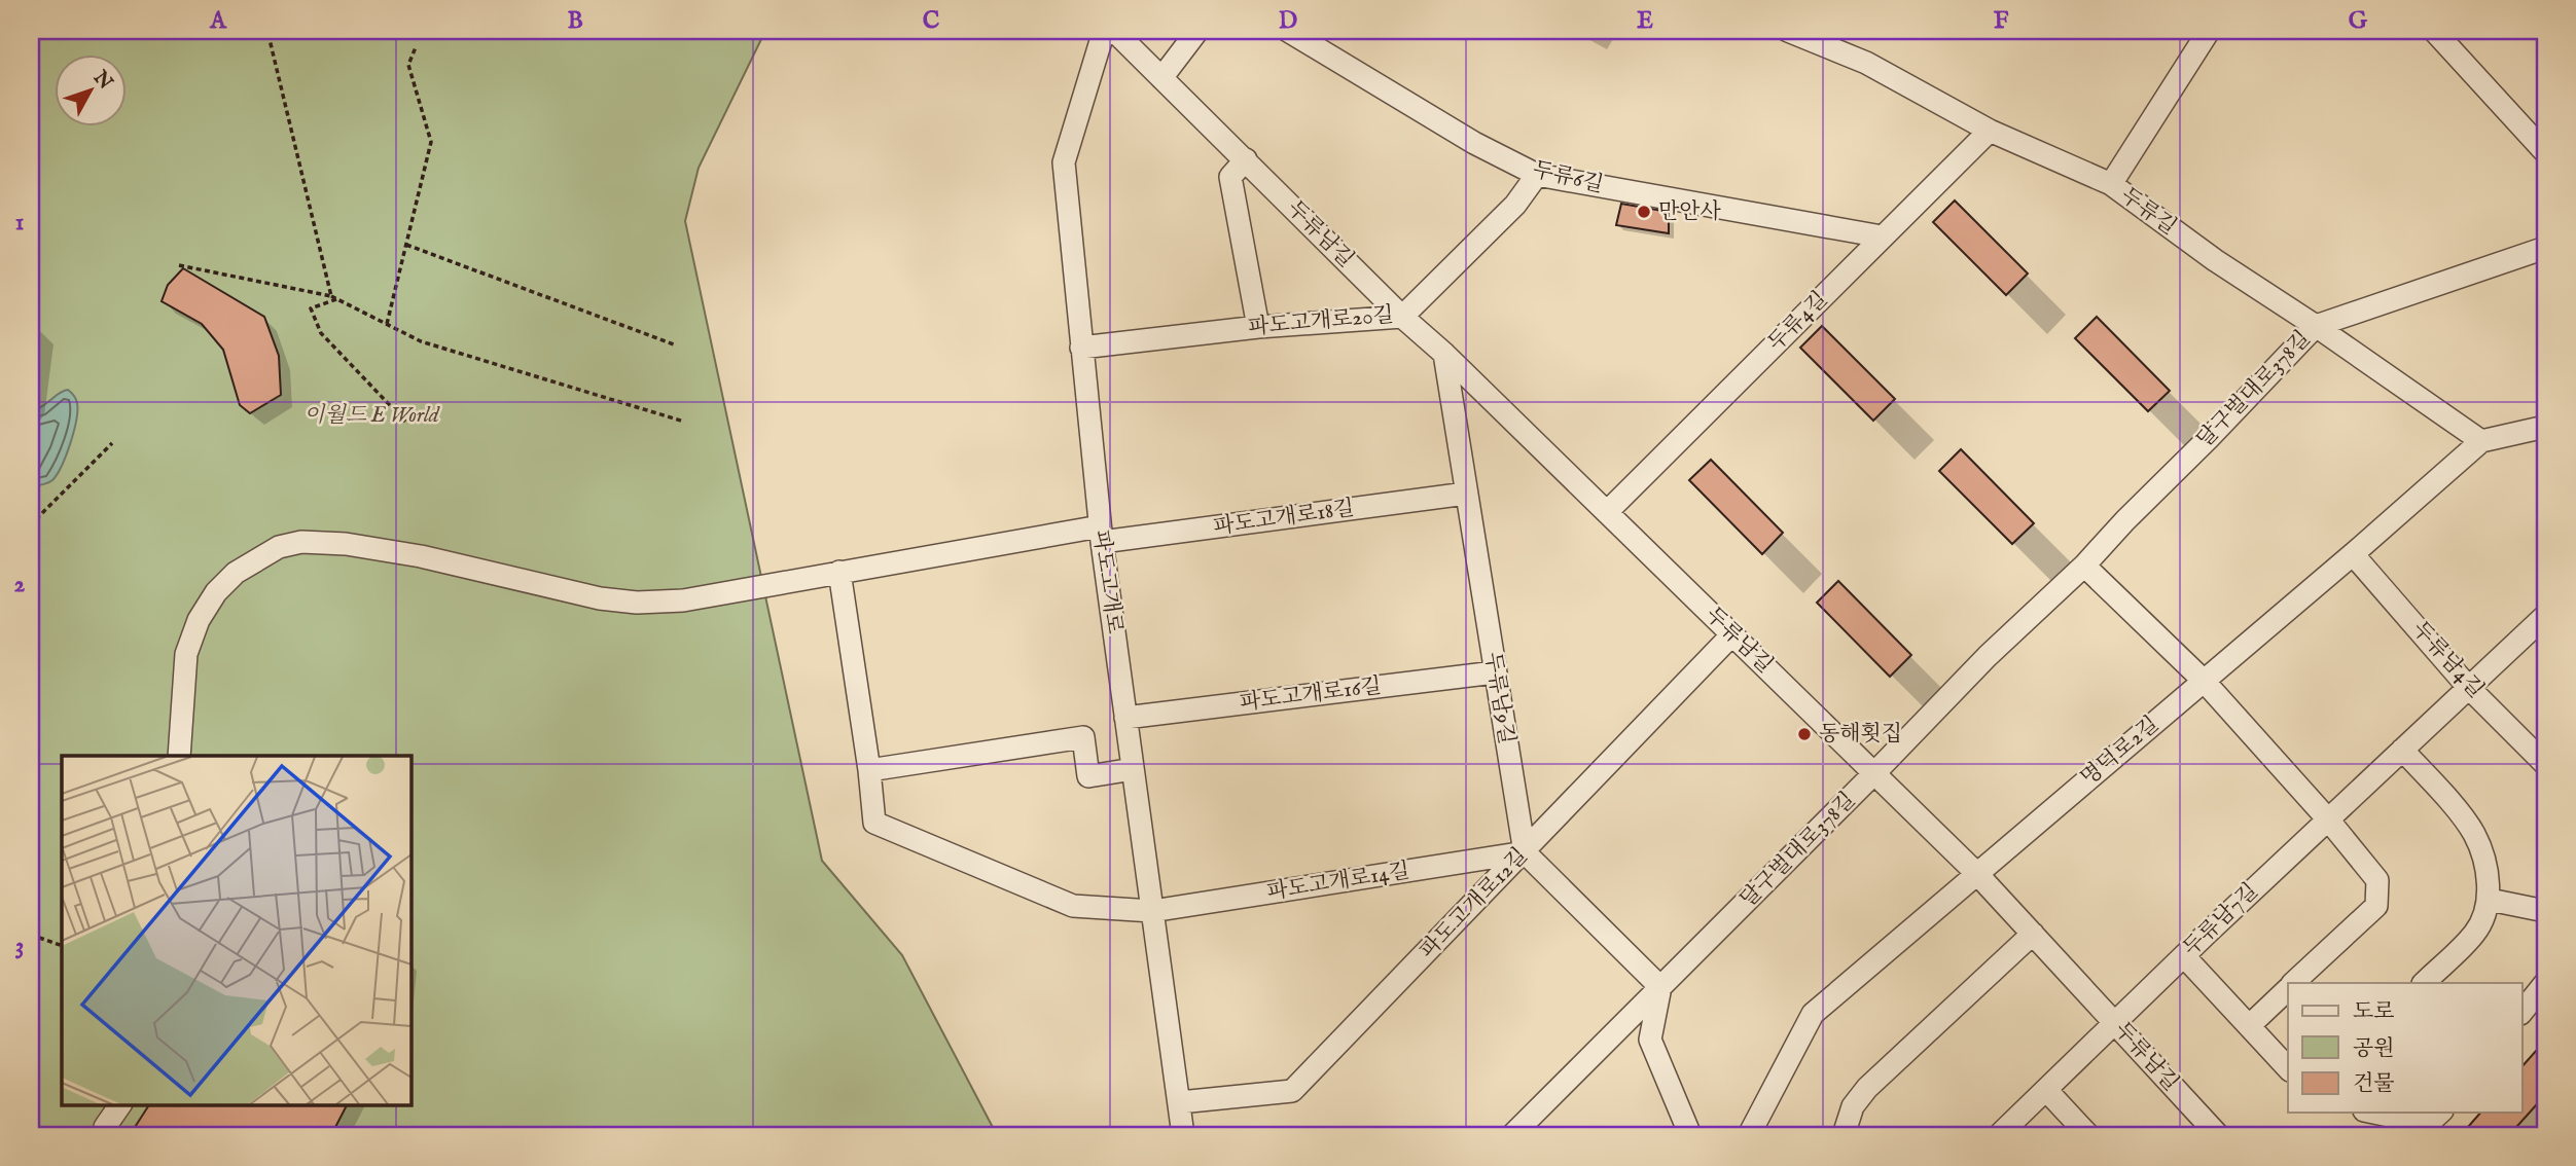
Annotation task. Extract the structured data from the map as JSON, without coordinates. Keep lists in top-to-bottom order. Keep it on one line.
{"streets":{"street":["두류6길","두류길","두류남길","파도고개로20길","두류4길","달구벌대로378길","파도고개로18길","파도고개로","두류남4길","파도고개로16길","두류남9길","명덕로2길","파도고개로14길","파도고개로12길","두류남7길"]},"crossings":[["두류6길","파도고개로20길"],["두류6길","두류4길"],["두류길","두류4길"],["두류길","달구벌대로378길"],["두류길","명덕로2길"],["두류남길","파도고개로20길"],["두류남길","두류4길"],["두류남길","달구벌대로378길"],["두류남길","두류남9길"],["두류남길","명덕로2길"],["두류남길","파도고개로12길"],["두류남길","두류남7길"],["파도고개로20길","파도고개로"],["파도고개로18길","파도고개로"],["파도고개로18길","두류남9길"],["파도고개로","파도고개로16길"],["파도고개로","파도고개로14길"],["파도고개로","파도고개로12길"],["두류남4길","명덕로2길"],["두류남4길","두류남7길"],["파도고개로16길","두류남9길"],["두류남9길","파도고개로14길"],["두류남9길","파도고개로12길"],["파도고개로14길","파도고개로12길"]],"parks":["이월드 E World"],"places":["만안사","동해횟집"],"legend":["도로","공원","건물"],"north":"top right","grid":{"columns":["A","B","C","D","E","F","G"],"rows":["1","2","3"]}}
